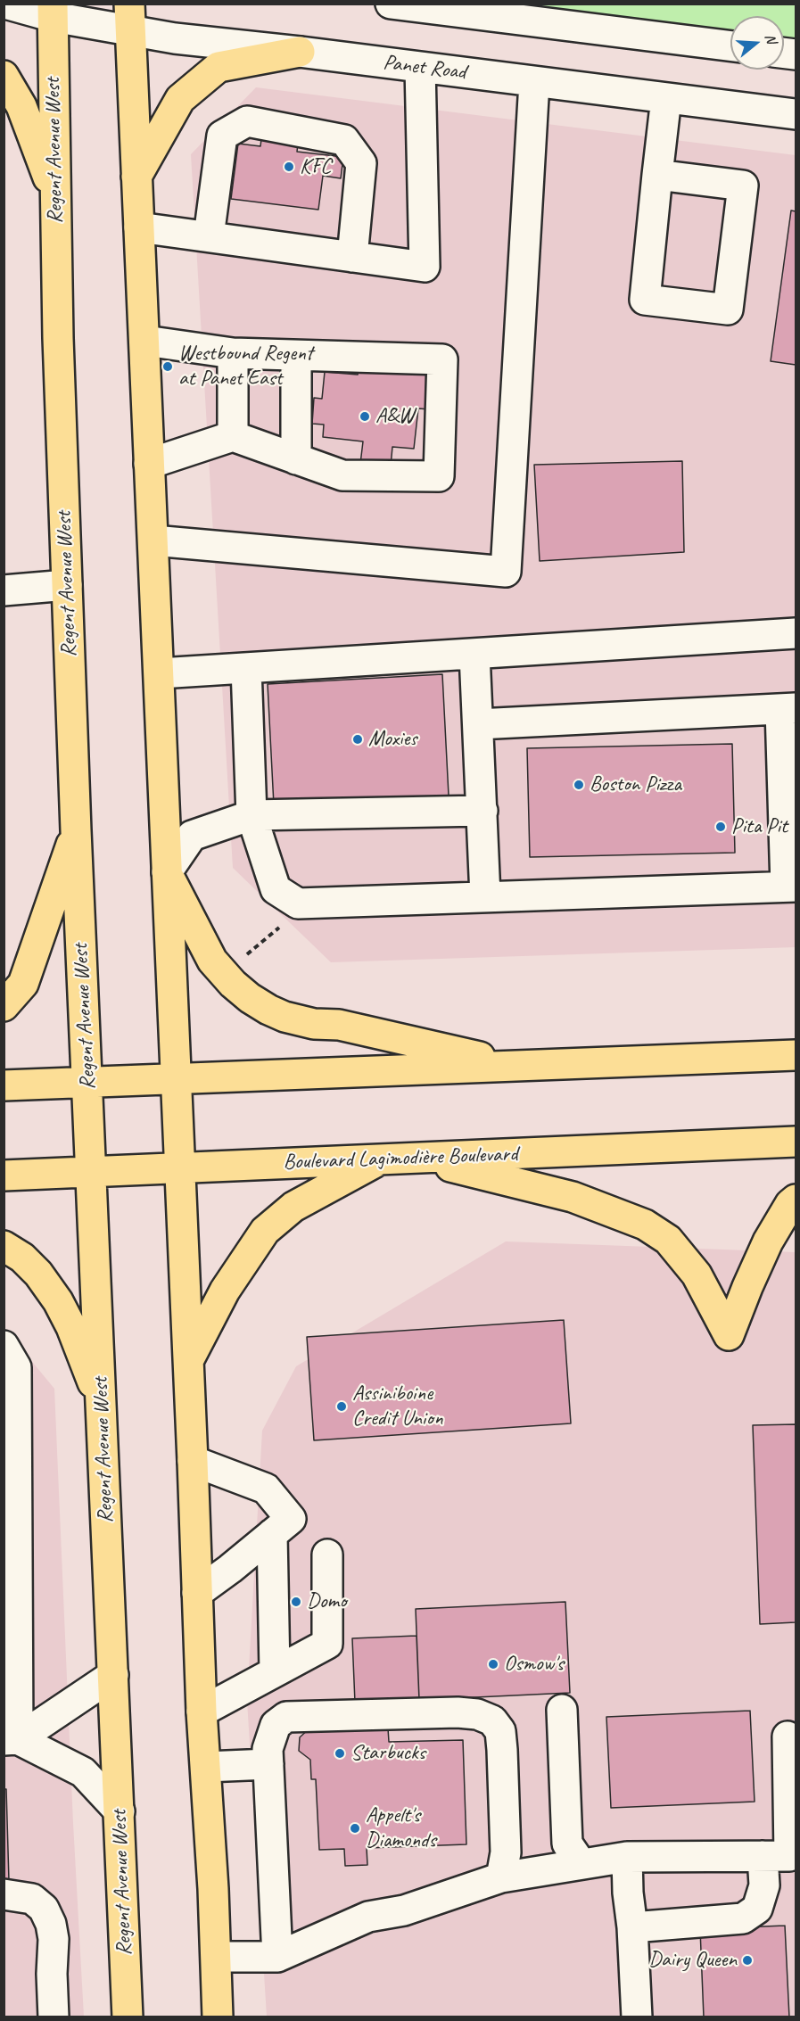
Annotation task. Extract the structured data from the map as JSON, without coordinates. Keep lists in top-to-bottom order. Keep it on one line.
{"streets":{"main road":["Regent Avenue West","Boulevard Lagimodière Boulevard"],"street":["Panet Road"]},"crossings":[["Panet Road","Regent Avenue West"],["Regent Avenue West","Boulevard Lagimodière Boulevard"]],"places":["KFC","Westbound Regent at Panet East","A&W","Moxies","Boston Pizza","Pita Pit","Assiniboine Credit Union","Domo","Osmow's","Starbucks","Appelt's Diamonds","Dairy Queen"],"north":"right"}
